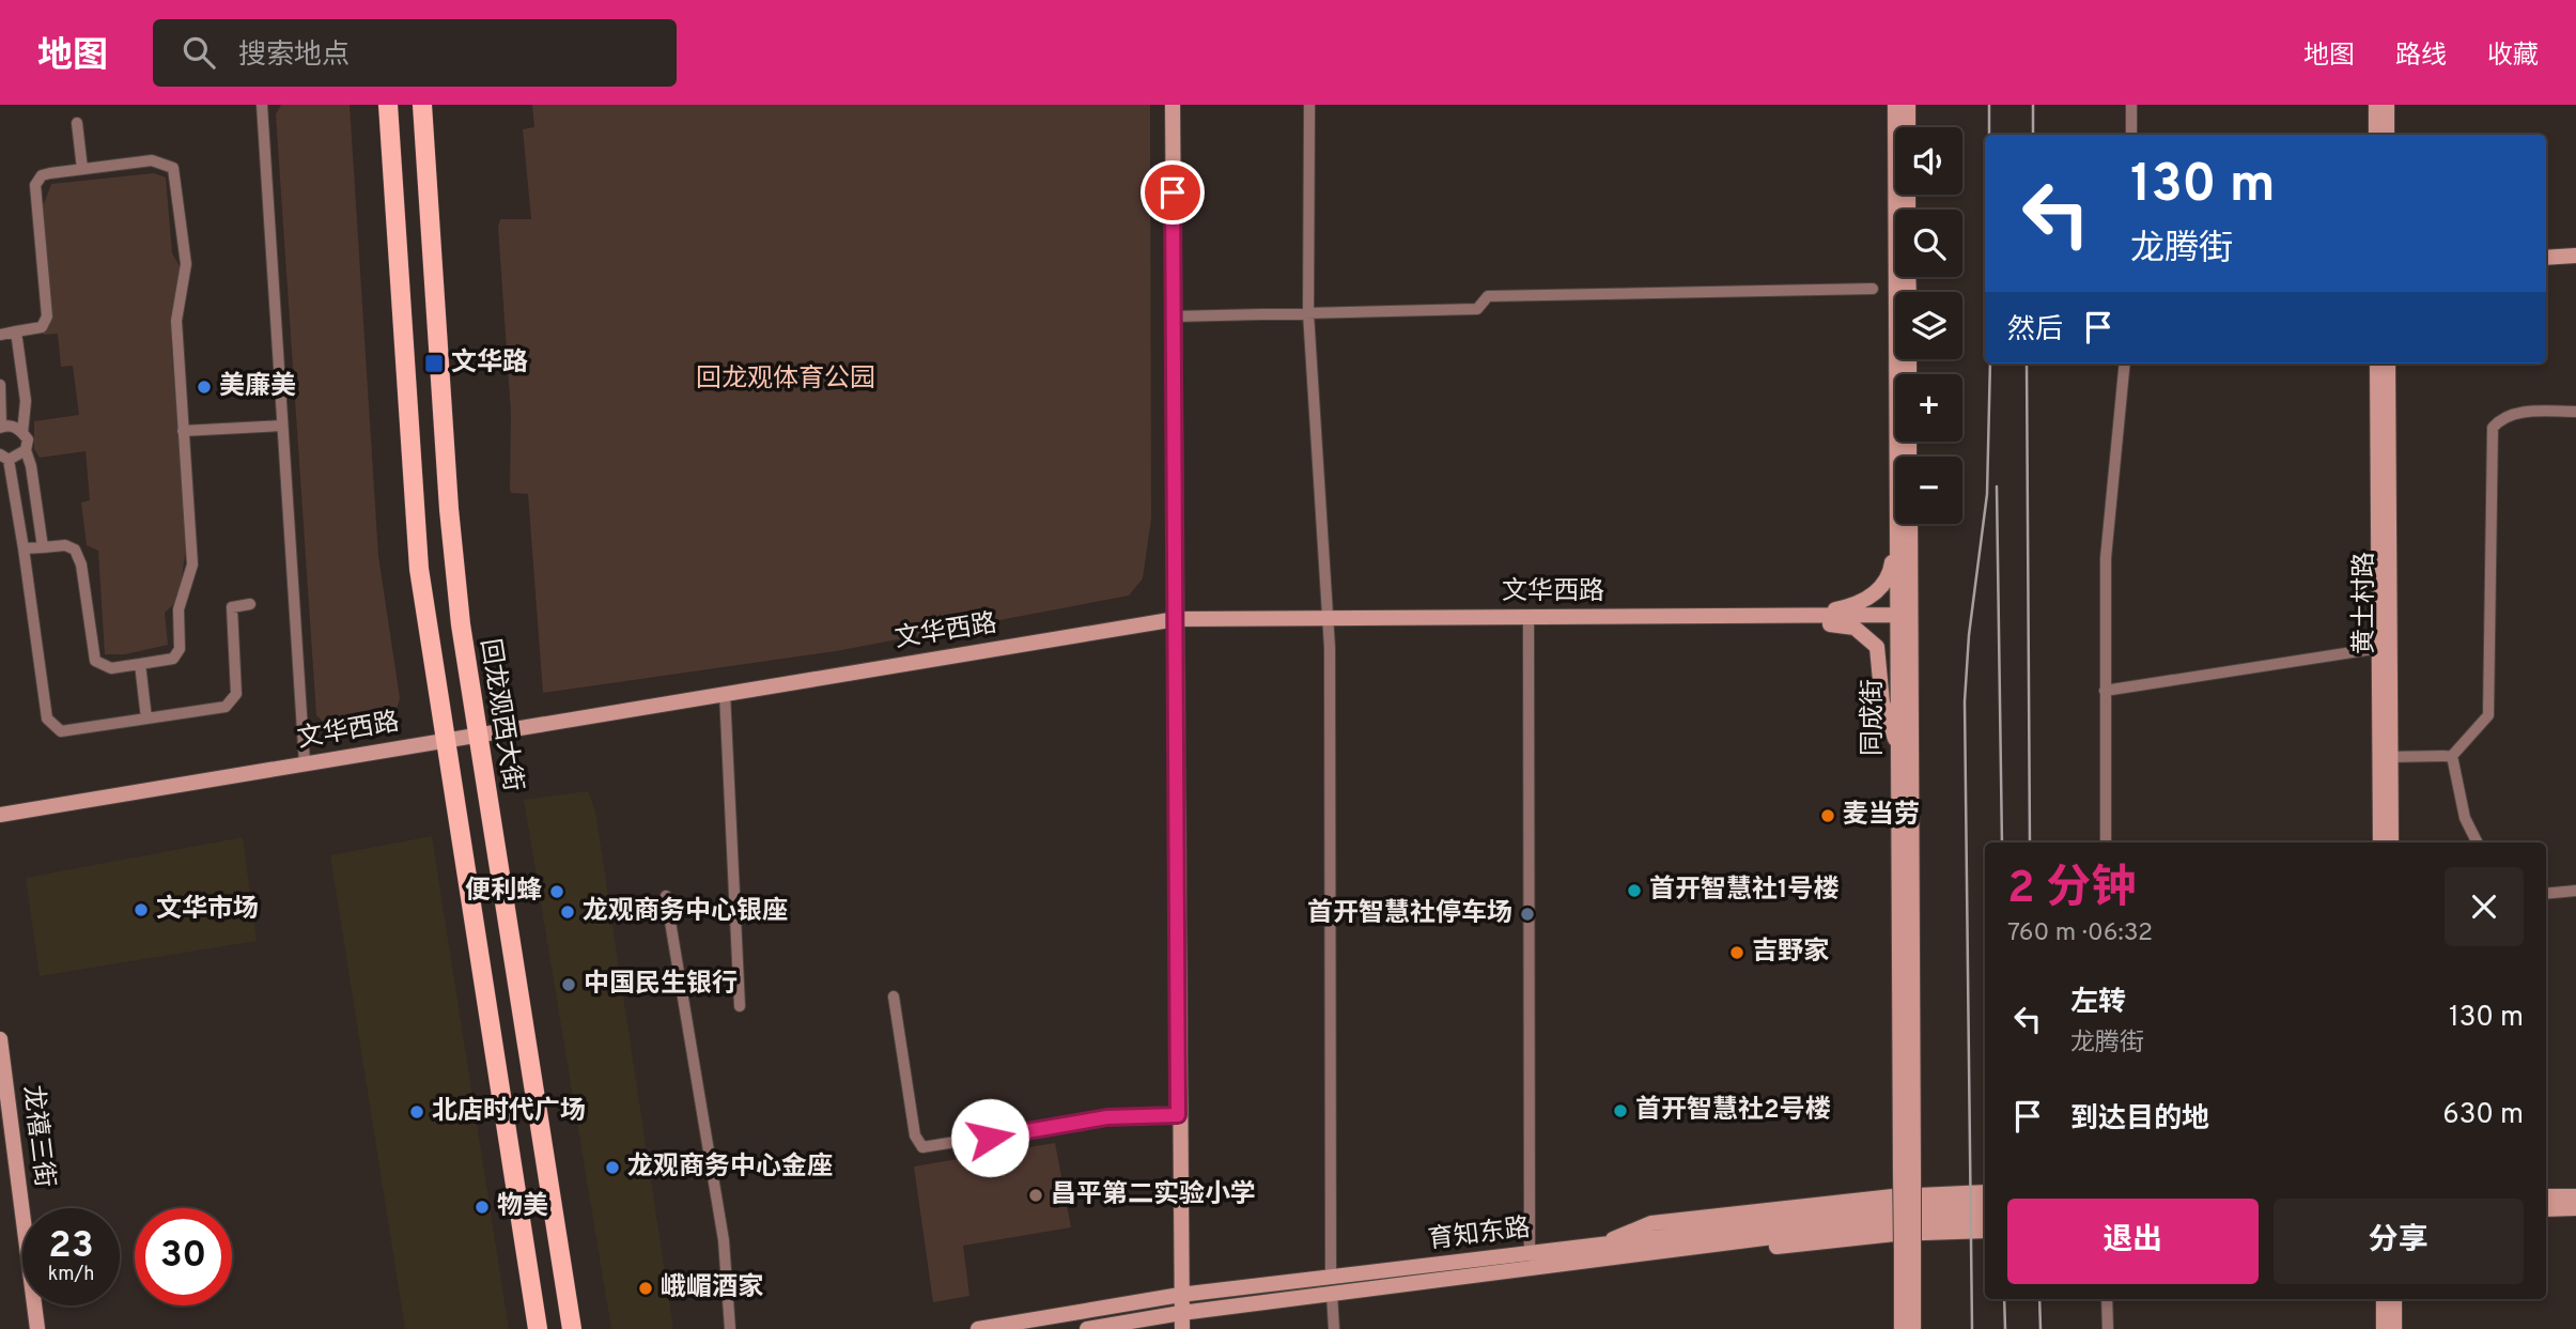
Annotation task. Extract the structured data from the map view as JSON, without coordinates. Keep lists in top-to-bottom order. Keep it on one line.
{"streets":{"main road":["文华西路","黄土村路","回龙观西大街","同成街","龙禧三街","育知东路"]},"crossings":[["文华西路","回龙观西大街"],["文华西路","同成街"]],"parks":["回龙观体育公园"],"places":{"transit":["文华路"],"other":["美廉美","麦当劳","首开智慧社1号楼","便利蜂","文华市场","龙观商务中心银座","首开智慧社停车场","吉野家","中国民生银行","首开智慧社2号楼","北店时代广场","龙观商务中心金座","昌平第二实验小学","物美","峨嵋酒家"]},"page":{"header":"地图","search":"搜索地点","nav":["地图","路线","收藏"],"map_buttons":["+","−"],"turn":["130 m","龙腾街"],"then":"然后","heading":["2 分钟","760 m · 06:32"],"list":[{"name":"左转","note":"龙腾街","value":"130 m"},{"name":"到达目的地","value":"630 m"}],"buttons":["退出","分享"],"speed":"23 km/h","limit":"30"}}
